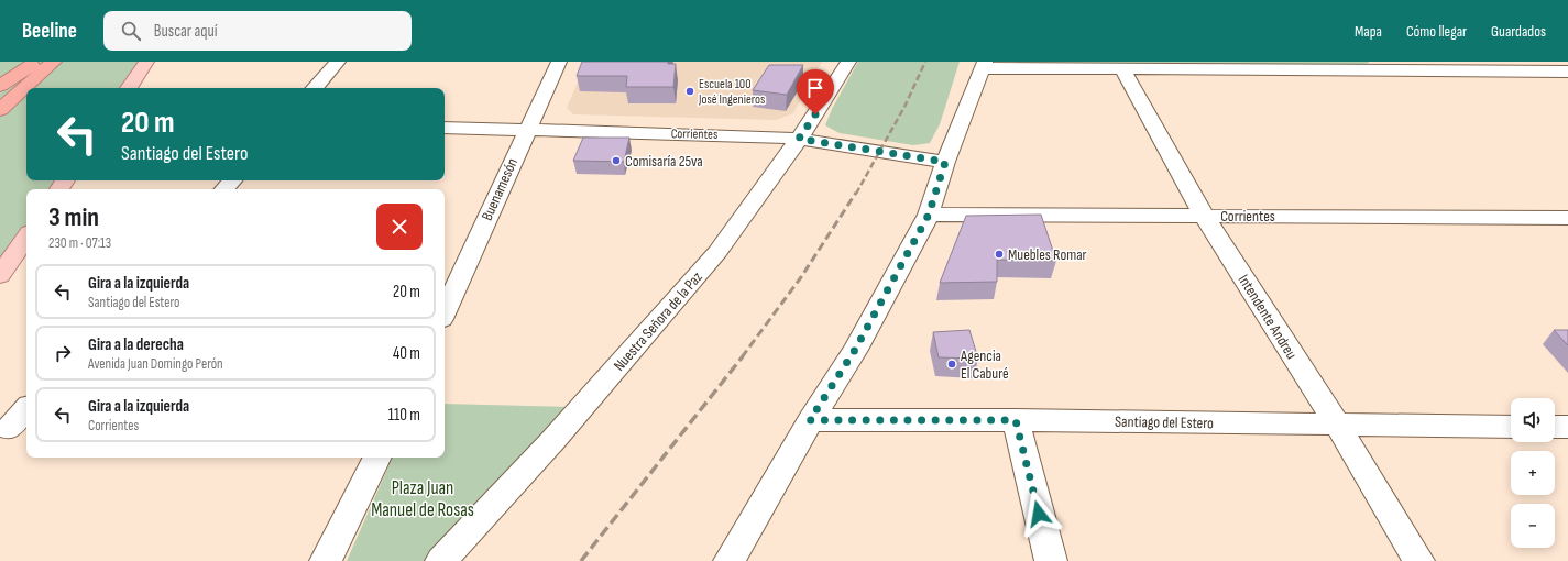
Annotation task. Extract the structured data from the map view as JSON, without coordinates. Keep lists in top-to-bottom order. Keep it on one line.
{"streets":{"street":["Corrientes","Buenamesón","Intendente Andreu","Nuestra Señora de la Paz","Santiago del Estero"]},"crossings":[["Corrientes","Buenamesón"],["Corrientes","Intendente Andreu"],["Corrientes","Nuestra Señora de la Paz"],["Intendente Andreu","Santiago del Estero"]],"parks":["Plaza Juan Manuel de Rosas"],"places":["Escuela 100 José Ingenieros","Comisaría 25va","Muebles Romar","Agencia El Caburé"],"page":{"header":"Beeline","search":"Buscar aquí","nav":["Mapa","Cómo llegar","Guardados"],"turn":["20 m","Santiago del Estero"],"heading":["3 min","230 m · 07:13"],"list":[{"name":"Gira a la izquierda","note":"Santiago del Estero","value":"20 m"},{"name":"Gira a la derecha","note":"Avenida Juan Domingo Perón","value":"40 m"},{"name":"Gira a la izquierda","note":"Corrientes","value":"110 m"}],"map_buttons":["+","−"]}}
